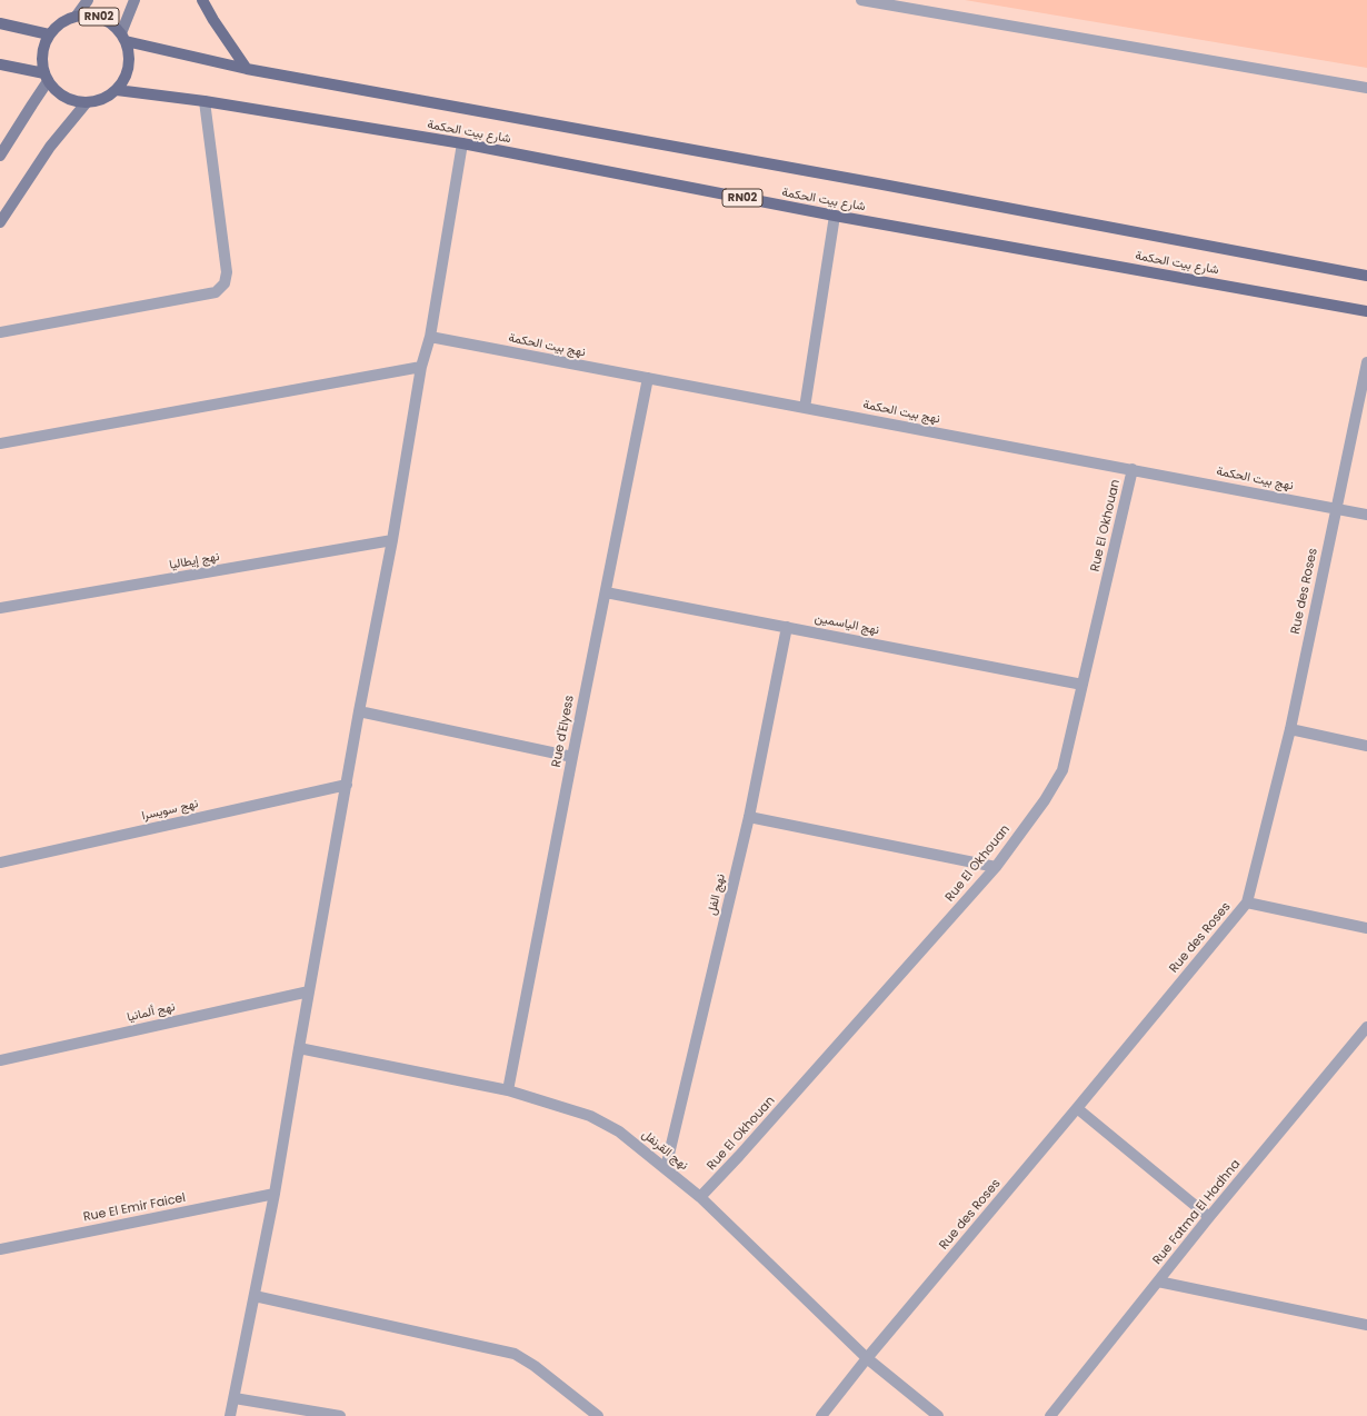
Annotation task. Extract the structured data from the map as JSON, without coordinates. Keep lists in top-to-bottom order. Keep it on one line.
{"streets":{"main road":["RN02","شارع بيت الحكمة"],"street":["نهج بيت الحكمة","Rue El Okhouan","نهج إيطاليا","Rue des Roses","نهج الياسمين","Rue d'Elyess","نهج سويسرا","نهج الفل","نهج ألمانيا","نهج القرنفل","Rue El Emir Faicel","Rue Fatma El Hadhna"]},"crossings":[["RN02","شارع بيت الحكمة"],["نهج بيت الحكمة","Rue El Okhouan"],["نهج بيت الحكمة","Rue des Roses"],["نهج بيت الحكمة","Rue d'Elyess"],["Rue El Okhouan","نهج الياسمين"],["Rue El Okhouan","نهج القرنفل"],["Rue des Roses","نهج القرنفل"],["نهج الياسمين","Rue d'Elyess"],["نهج الياسمين","نهج الفل"],["Rue d'Elyess","نهج القرنفل"],["نهج الفل","نهج القرنفل"]]}
